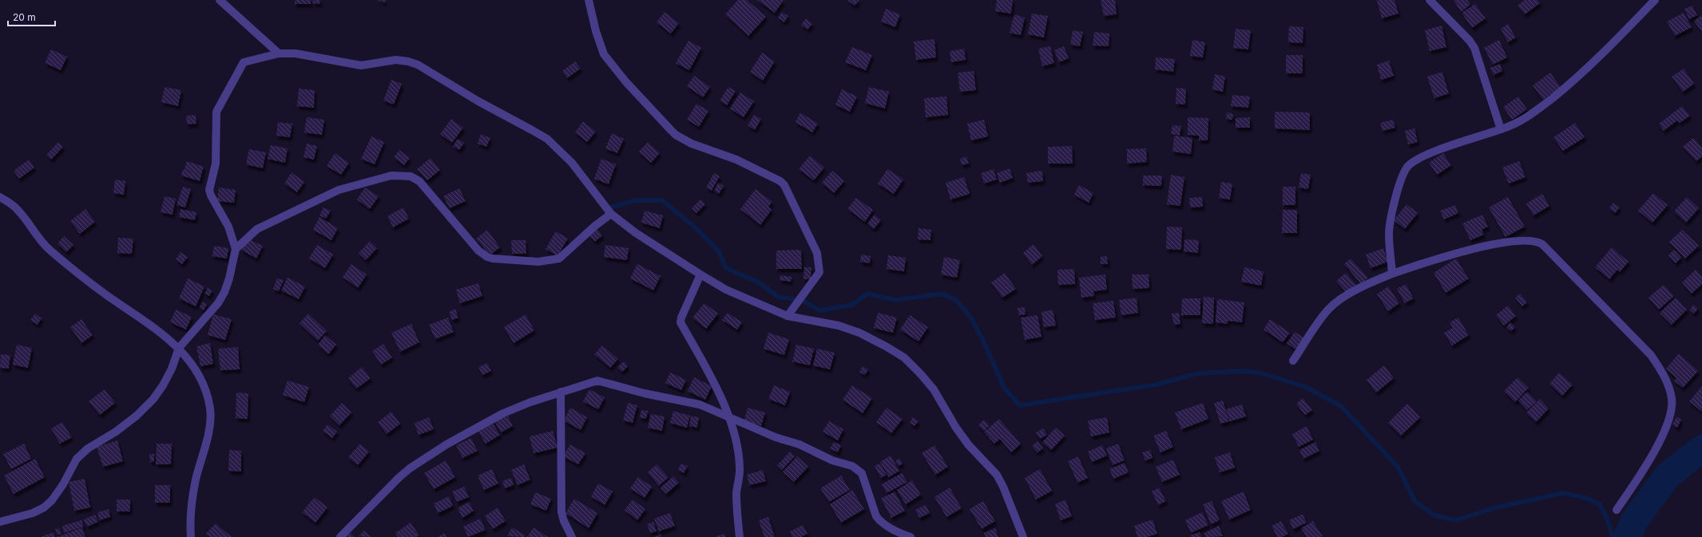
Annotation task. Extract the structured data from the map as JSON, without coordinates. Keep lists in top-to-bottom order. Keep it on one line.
{"scale_bar":"20 m"}
